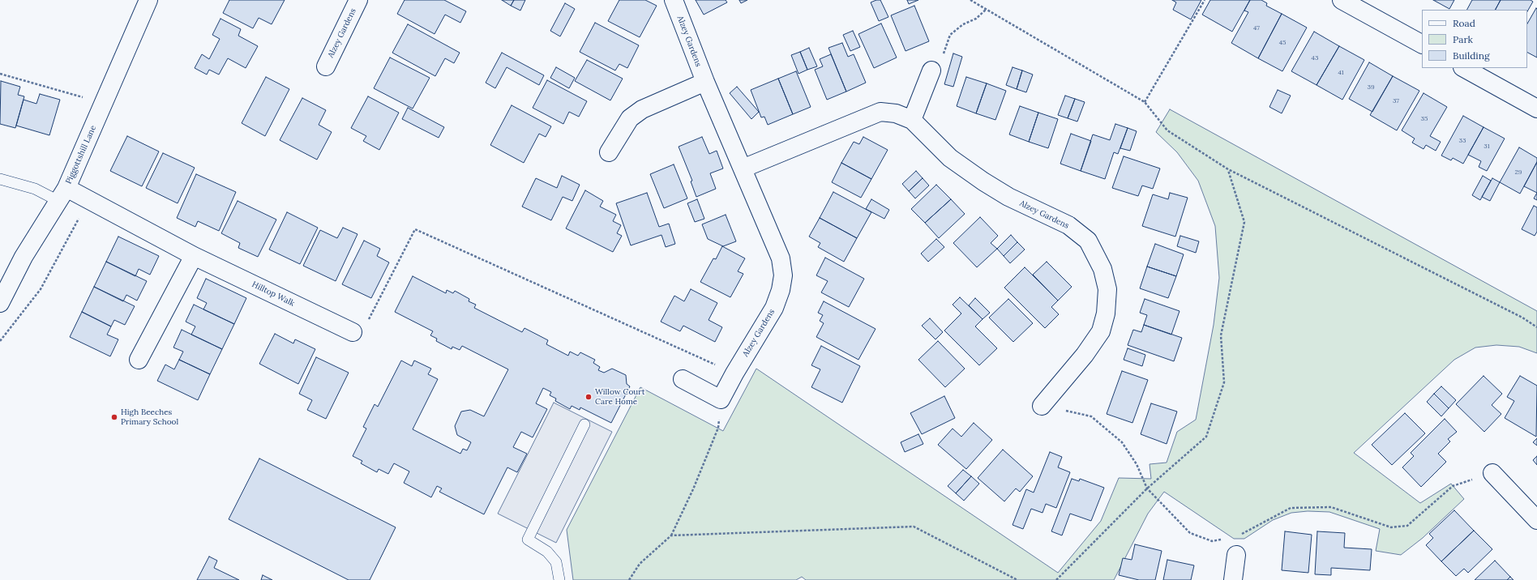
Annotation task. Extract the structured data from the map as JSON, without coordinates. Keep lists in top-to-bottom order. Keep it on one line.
{"streets":{"street":["Alzey Gardens","Piggottshill Lane","Hilltop Walk"]},"crossings":[["Piggottshill Lane","Hilltop Walk"]],"places":["Willow Court Care Home","High Beeches Primary School"],"house_numbers":["47","45","43","41","39","37","35","33","31","29"],"legend":["Road","Park","Building"]}
